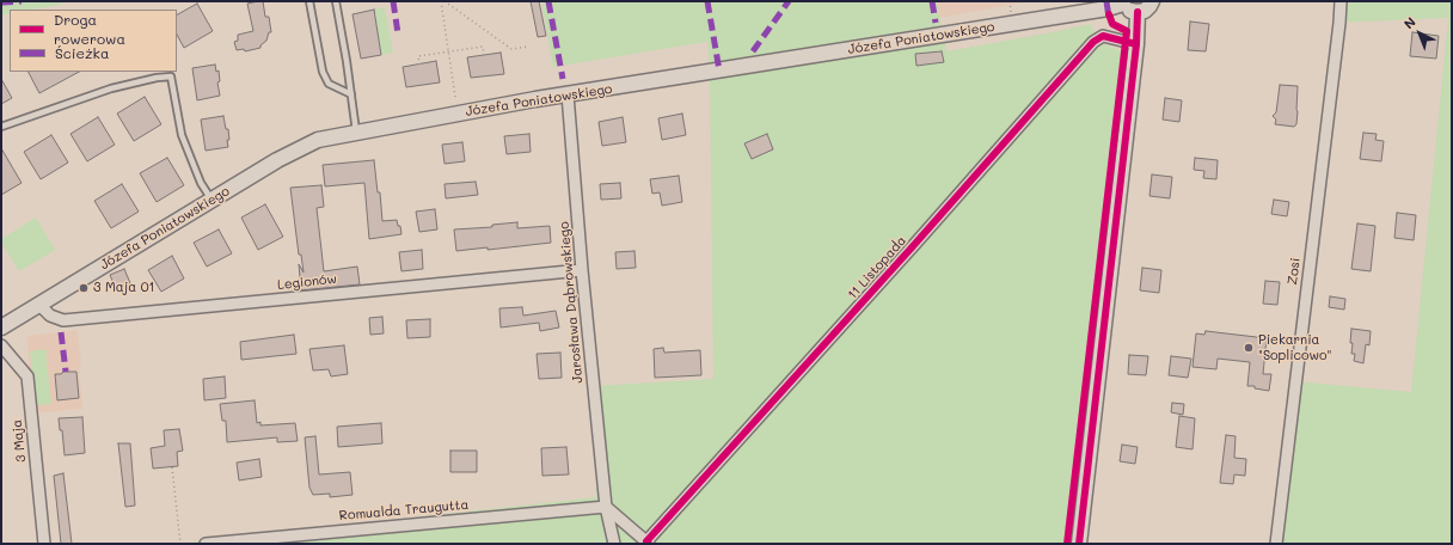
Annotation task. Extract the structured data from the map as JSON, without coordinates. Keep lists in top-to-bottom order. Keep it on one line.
{"streets":{"street":["Józefa Poniatowskiego","11 Listopada","Zosi","Legionów","Jarosława Dąbrowskiego","3 Maja","Romualda Traugutta"]},"crossings":[["Józefa Poniatowskiego","Legionów"],["Józefa Poniatowskiego","Jarosława Dąbrowskiego"],["Legionów","Jarosława Dąbrowskiego"],["Jarosława Dąbrowskiego","Romualda Traugutta"]],"places":["3 Maja 01","Piekarnia \"Soplicowo\""],"legend":["Droga rowerowa","Ścieżka"],"north":"top left"}
